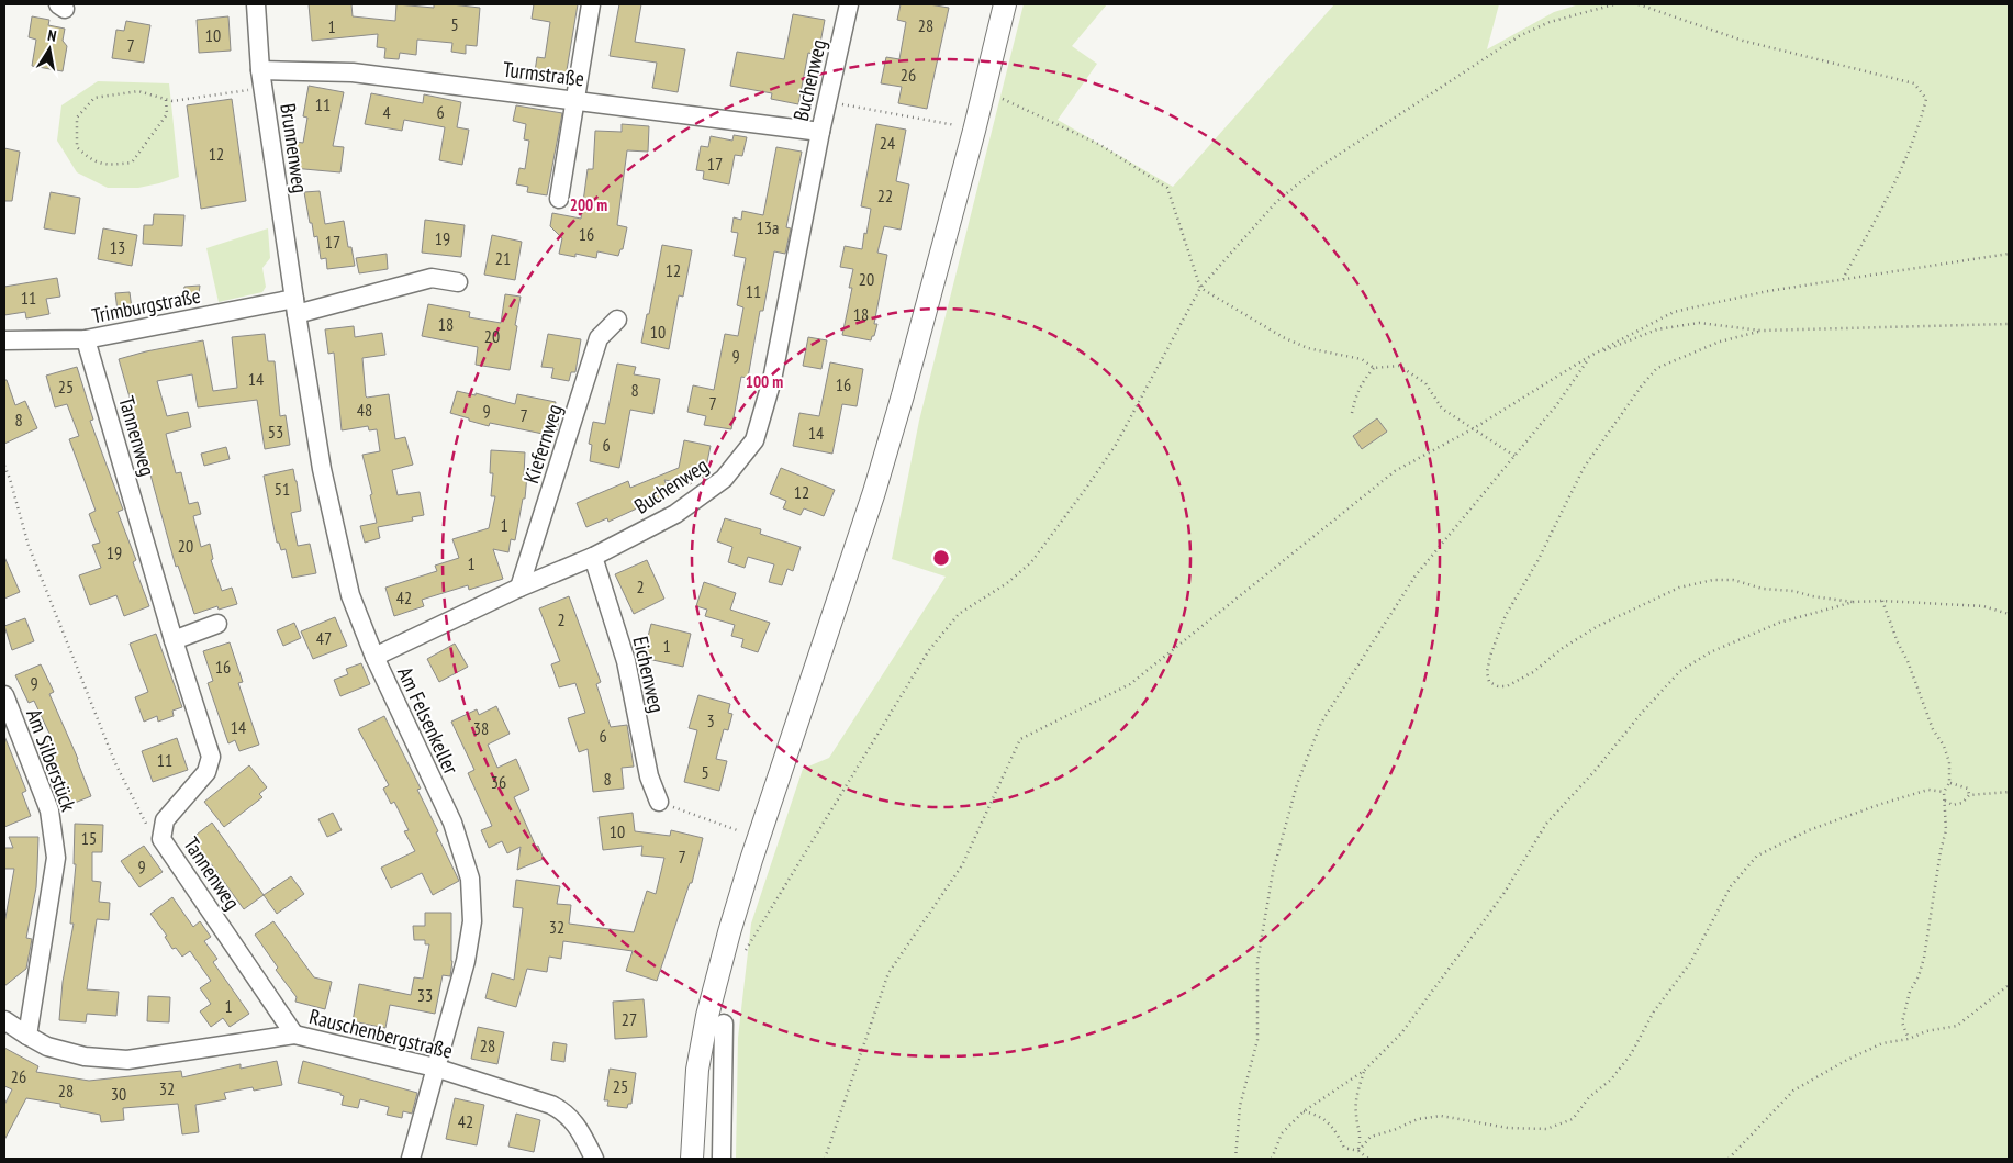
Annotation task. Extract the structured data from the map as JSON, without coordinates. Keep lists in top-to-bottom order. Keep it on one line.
{"streets":{"street":["Turmstraße","Buchenweg","Brunnenweg","Trimburgstraße","Tannenweg","Kiefernweg","Eichenweg","Am Felsenkeller","Am Silberstück","Rauschenbergstraße"]},"crossings":[["Turmstraße","Buchenweg"],["Turmstraße","Brunnenweg"],["Buchenweg","Kiefernweg"],["Buchenweg","Eichenweg"],["Buchenweg","Am Felsenkeller"],["Brunnenweg","Trimburgstraße"],["Brunnenweg","Am Felsenkeller"],["Trimburgstraße","Tannenweg"],["Trimburgstraße","Am Felsenkeller"],["Tannenweg","Rauschenbergstraße"],["Am Felsenkeller","Rauschenbergstraße"],["Am Silberstück","Rauschenbergstraße"]],"house_numbers":["5","28","1","10","7","26","11","4","6","24","12","17","22","13a","16","19","17","13","21","12","20","11","11","18","18","10","20","9","14","16","25","8","7","48","9","7","8","53","14","6","51","12","1","20","19","1","2","42","2","47","1","16","9","3","14","38","6","11","5","8","36","10","15","7","9","32","33","1","27","28","26","25","32","28","30","42"],"north":"top","rings":["200 m","100 m"]}
